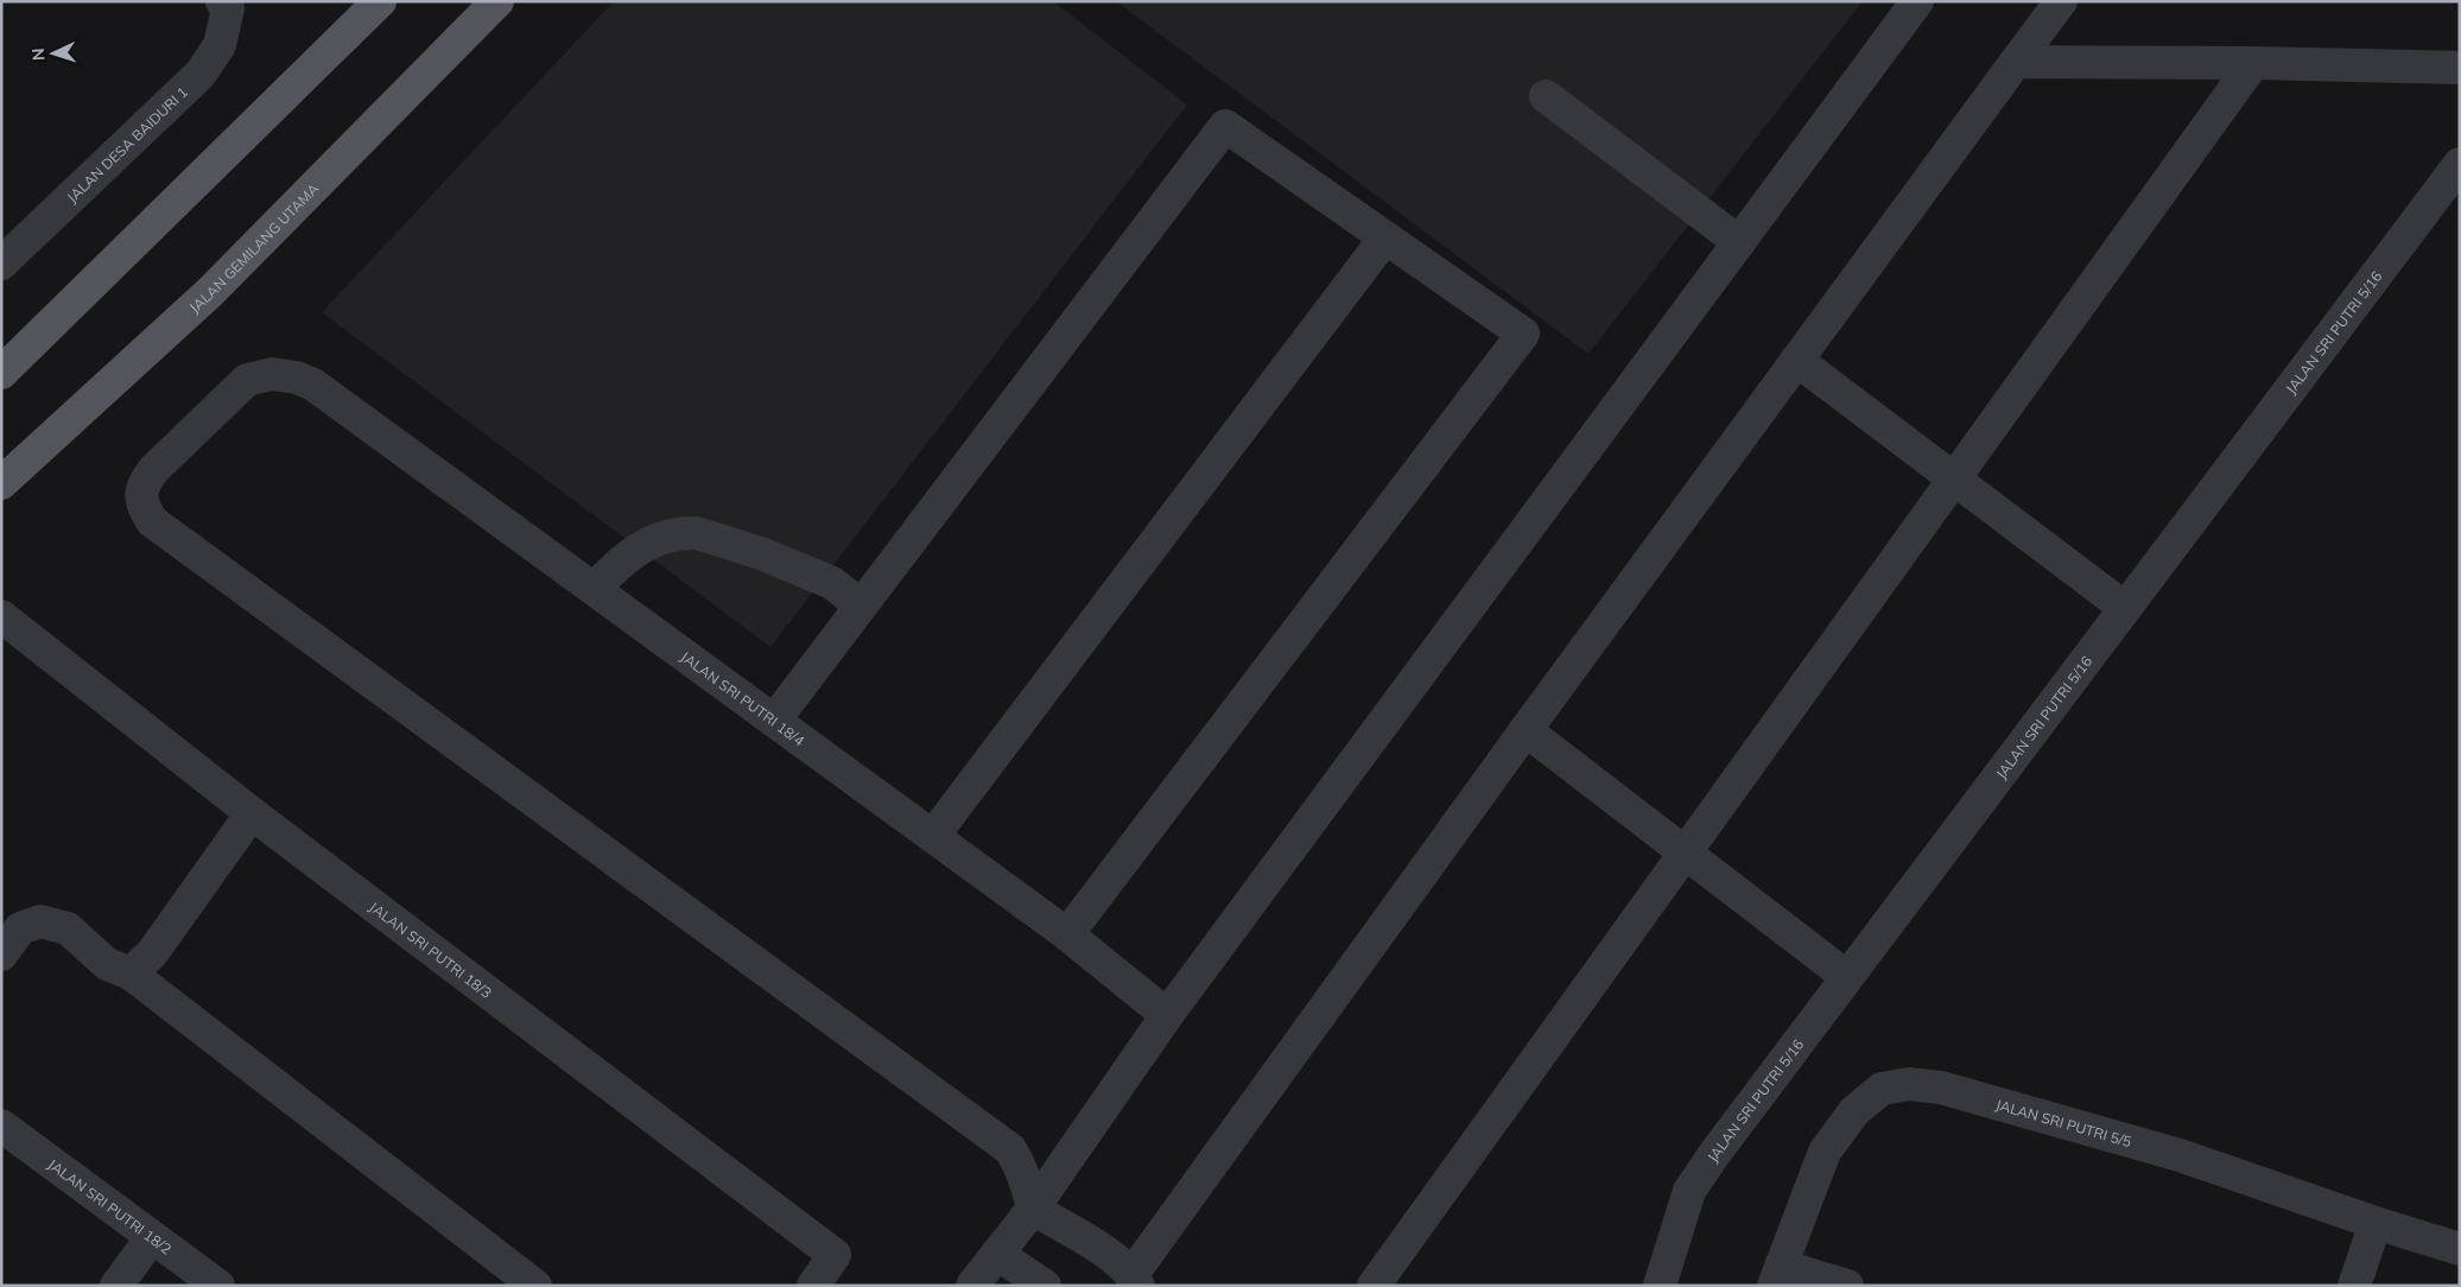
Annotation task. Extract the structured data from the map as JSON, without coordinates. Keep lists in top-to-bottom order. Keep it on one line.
{"streets":{"main road":["JALAN GEMILANG UTAMA"],"street":["JALAN DESA BAIDURI 1","JALAN SRI PUTRI 5/16","JALAN SRI PUTRI 18/4","JALAN SRI PUTRI 18/3","JALAN SRI PUTRI 5/5","JALAN SRI PUTRI 18/2"]},"north":"left"}
